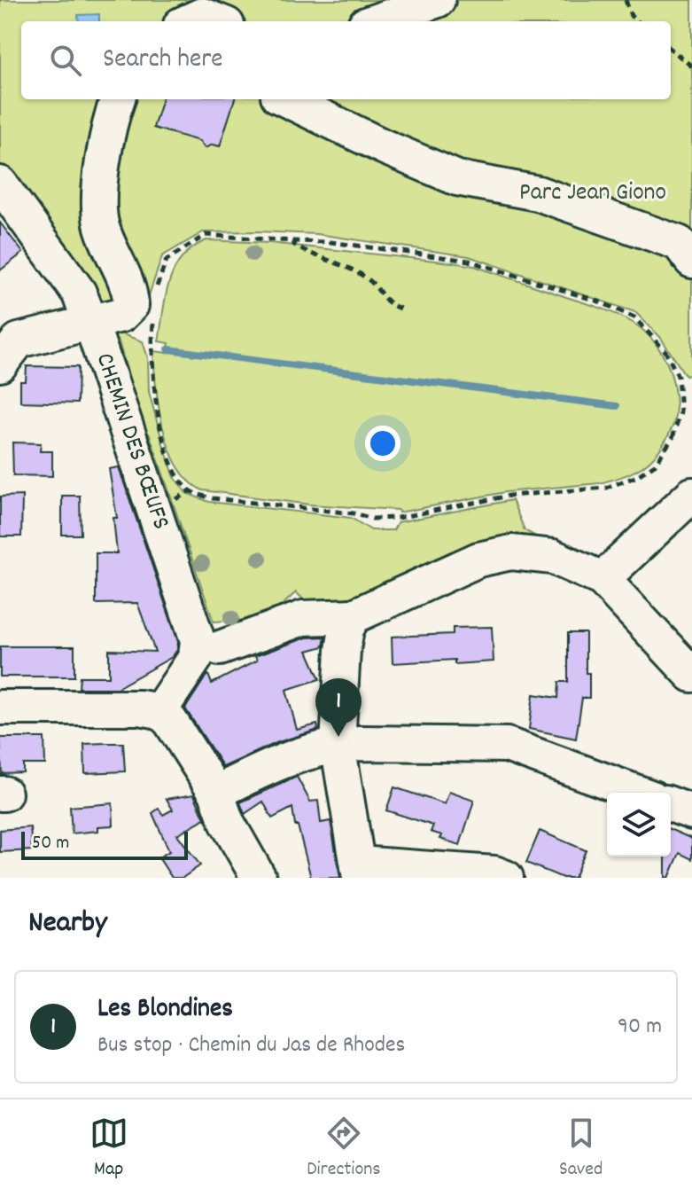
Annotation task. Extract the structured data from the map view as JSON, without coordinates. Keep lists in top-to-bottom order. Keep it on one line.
{"streets":{"street":["CHEMIN DES BŒUFS"]},"parks":["Parc Jean Giono"],"scale_bar":"50 m","page":{"search":"Search here","pins":"1","scale":"50 m","heading":"Nearby","list":[{"mark":"1","name":"Les Blondines","note":"Bus stop · Chemin du Jas de Rhodes","value":"90 m"}],"nav":["Map","Directions","Saved"]}}
